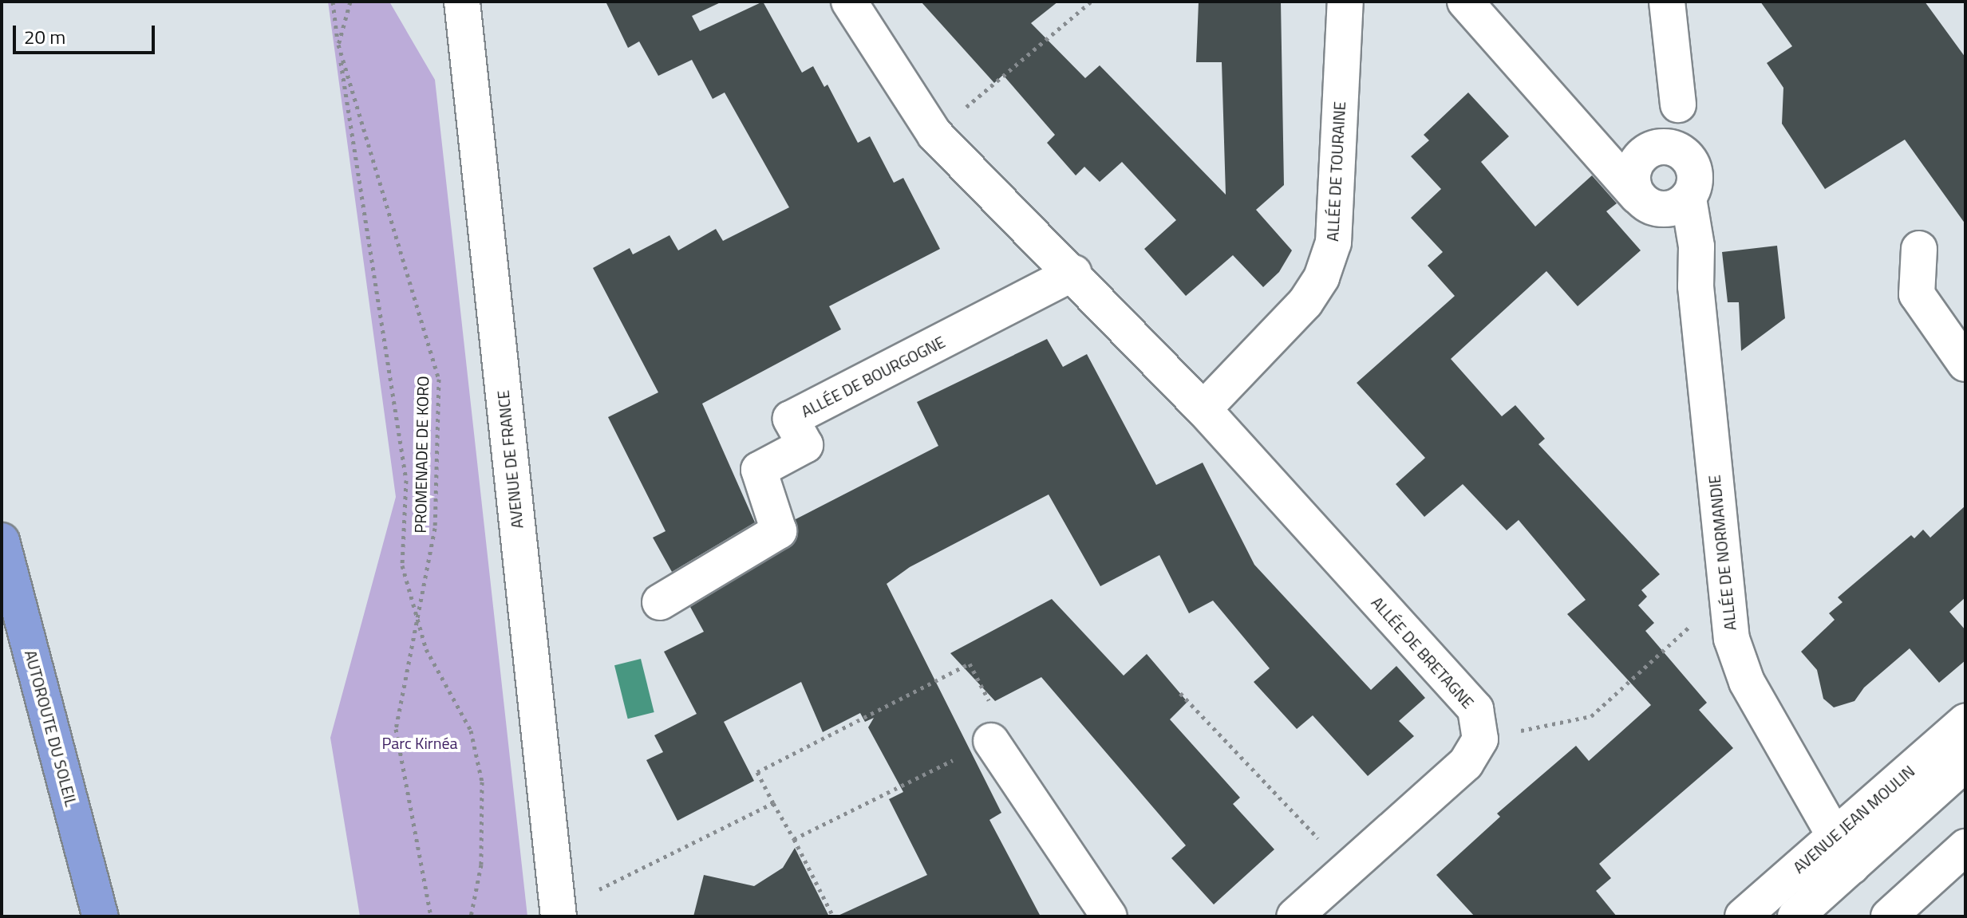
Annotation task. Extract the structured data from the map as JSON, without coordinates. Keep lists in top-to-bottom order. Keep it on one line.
{"streets":{"highway":["AUTOROUTE DU SOLEIL"],"street":["ALLÉE DE TOURAINE","ALLÉE DE BOURGOGNE","AVENUE DE FRANCE","ALLÉE DE NORMANDIE","ALLÉE DE BRETAGNE","AVENUE JEAN MOULIN"],"path":["PROMENADE DE KORO"]},"crossings":[["ALLÉE DE TOURAINE","ALLÉE DE BRETAGNE"],["ALLÉE DE NORMANDIE","AVENUE JEAN MOULIN"]],"parks":["Parc Kirnéa"],"scale_bar":"20 m"}
